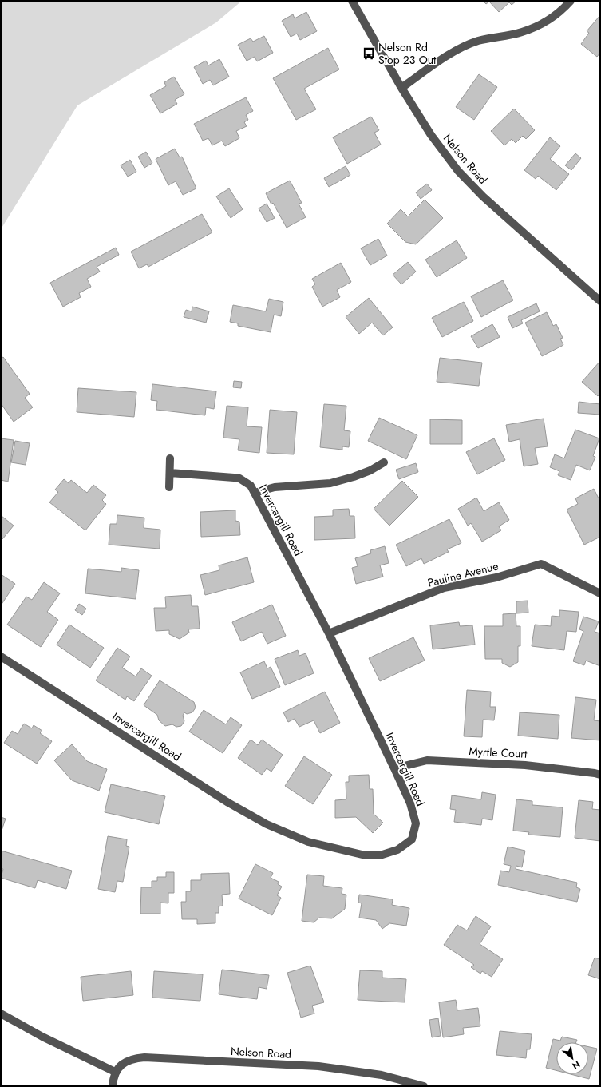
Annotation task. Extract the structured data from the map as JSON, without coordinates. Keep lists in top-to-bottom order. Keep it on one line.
{"streets":{"street":["Nelson Road","Invercargill Road","Pauline Avenue","Myrtle Court"]},"crossings":[["Invercargill Road","Pauline Avenue"],["Invercargill Road","Myrtle Court"]],"places":{"bus stop":["Nelson Rd Stop 23 Out"]},"north":"bottom right"}
